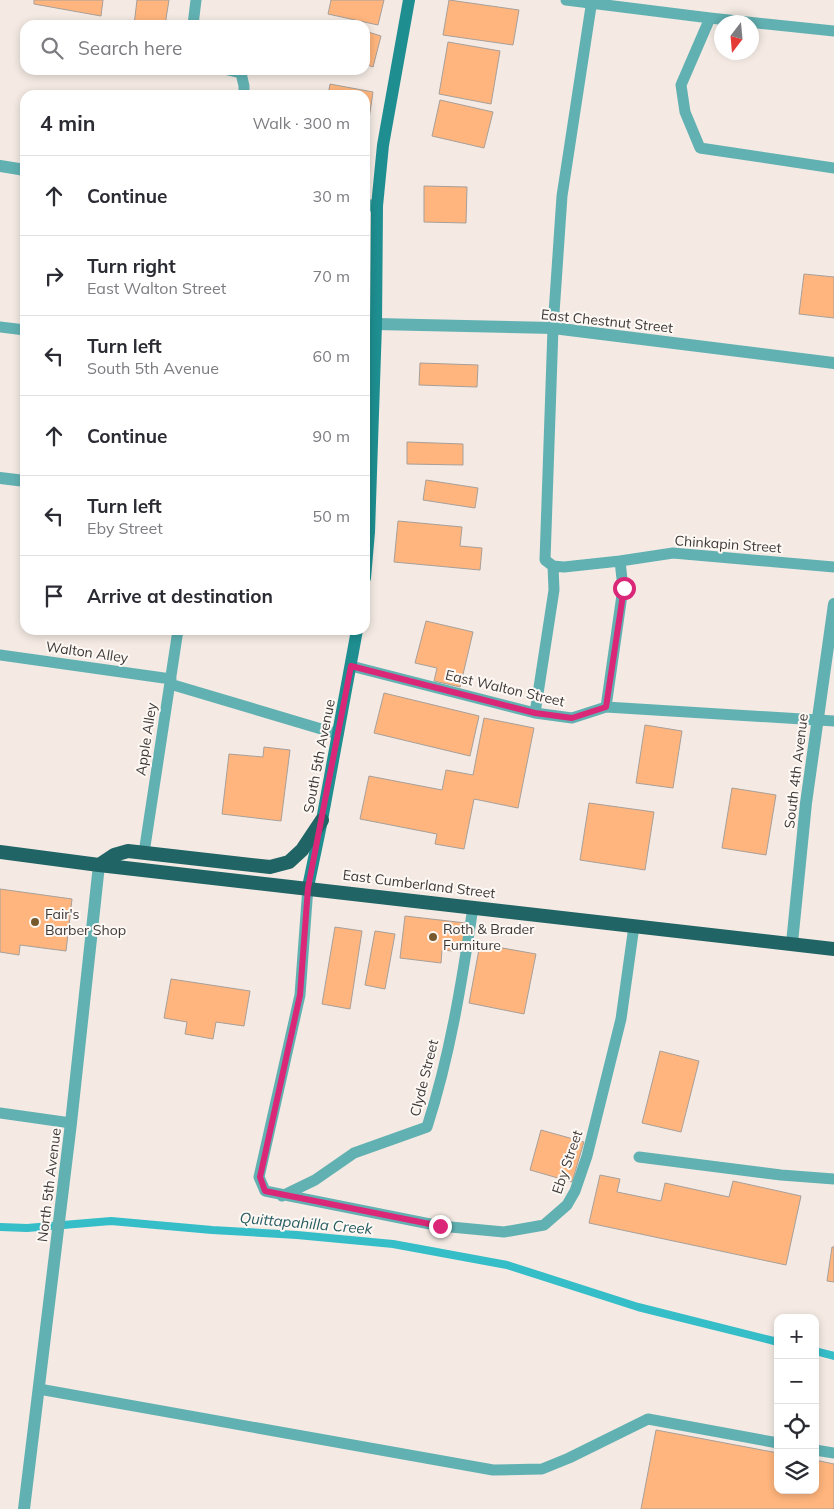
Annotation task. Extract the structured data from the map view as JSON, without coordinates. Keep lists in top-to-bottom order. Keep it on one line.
{"streets":{"highway":["East Cumberland Street"],"main road":["South 5th Avenue"],"street":["East Chestnut Street","South 4th Avenue","North 5th Avenue"],"lane":["Chinkapin Street","Walton Alley","East Walton Street","Apple Alley","Clyde Street","Eby Street"]},"crossings":[["Walton Alley","Apple Alley"],["Walton Alley","South 5th Avenue"],["East Walton Street","South 5th Avenue"],["East Walton Street","South 4th Avenue"],["South 5th Avenue","East Cumberland Street"],["South 4th Avenue","East Cumberland Street"],["East Cumberland Street","Clyde Street"],["East Cumberland Street","Eby Street"],["East Cumberland Street","North 5th Avenue"],["Clyde Street","Eby Street"]],"water":["Quittapahilla Creek"],"places":["Fair's Barber Shop","Roth & Brader Furniture"],"north":"bottom","page":{"search":"Search here","heading":["4 min","Walk · 300 m"],"list":[["Continue","30 m"],["Turn right","East Walton Street","70 m"],["Turn left","South 5th Avenue","60 m"],["Continue","90 m"],["Turn left","Eby Street","50 m"],"Arrive at destination"],"map_buttons":["+","−"]}}
